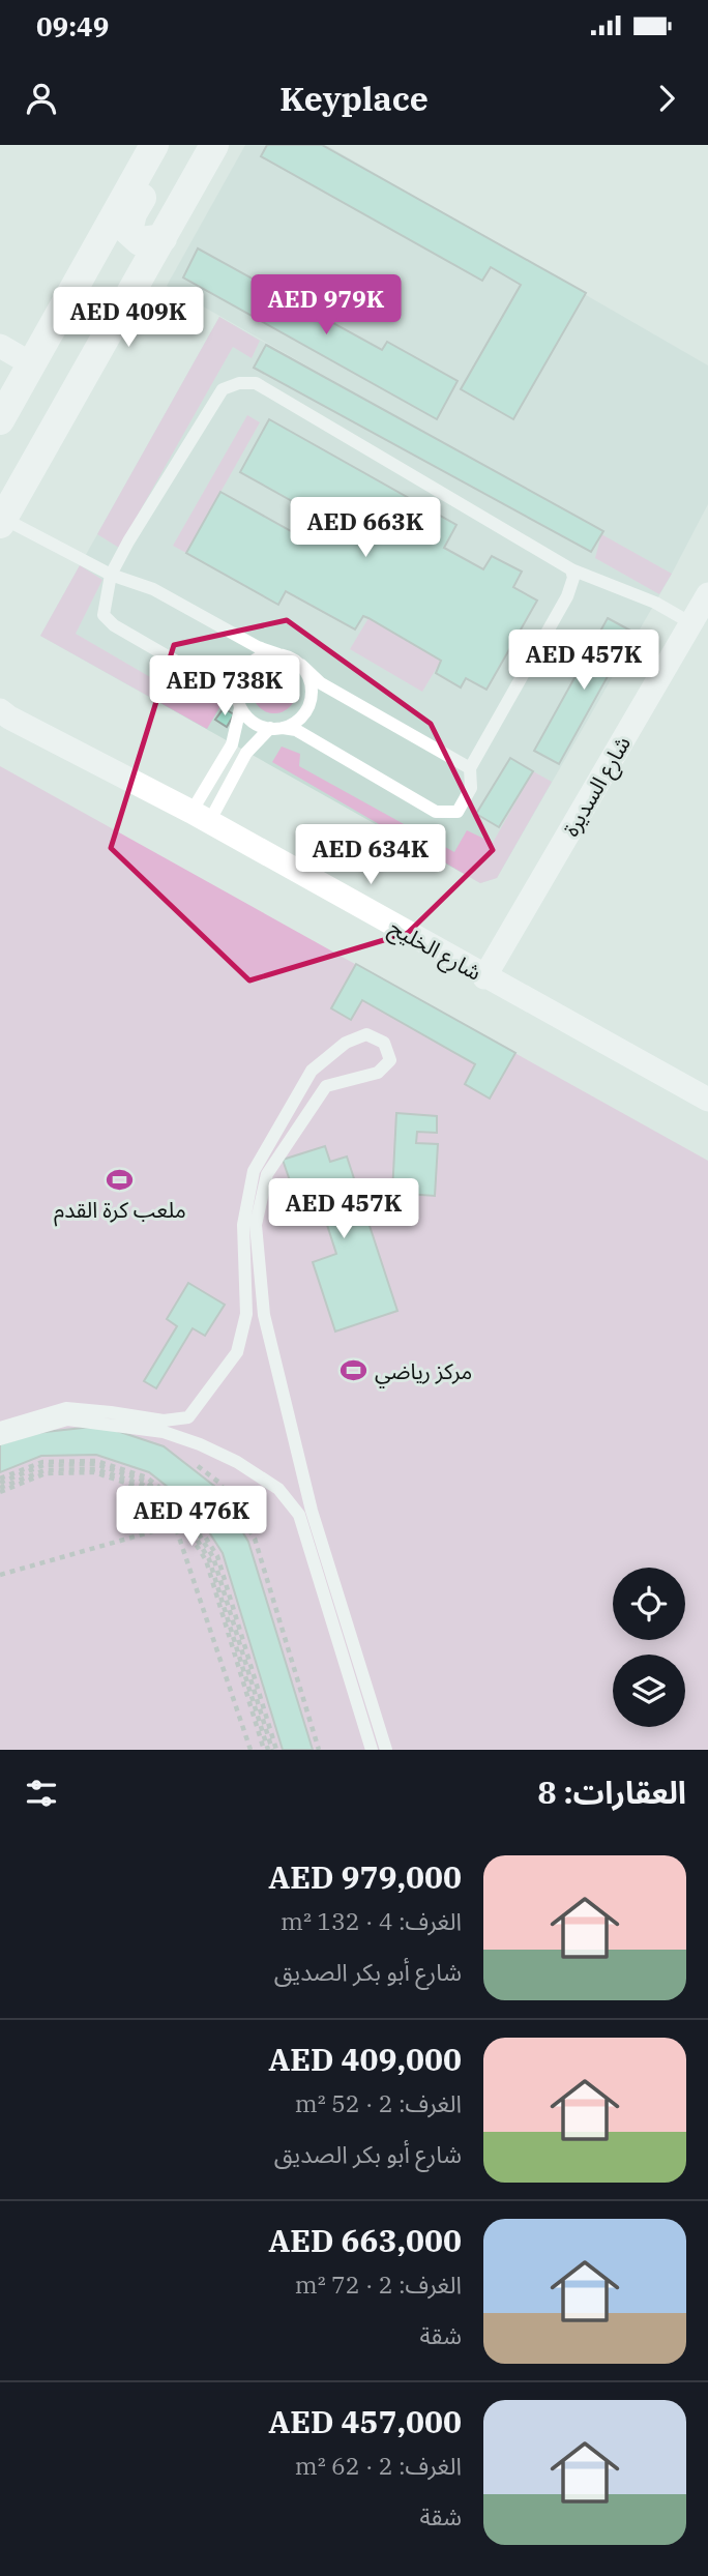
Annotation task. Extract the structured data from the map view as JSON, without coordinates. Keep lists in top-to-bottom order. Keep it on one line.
{"streets":{"street":["شارع السديرة","شارع الخليج"]},"crossings":[["شارع السديرة","شارع الخليج"]],"places":{"sports":["ملعب كرة القدم","مركز رياضي"]},"page":{"status":"09:49","header":"Keyplace","price":["AED 979K","AED 409K","AED 663K","AED 457K","AED 738K","AED 634K","AED 457K","AED 476K"],"heading":"العقارات: 8","list":[{"name":"AED 979,000","note":"الغرف: 4 · 132 m² · شارع أبو بكر الصديق"},{"name":"AED 409,000","note":"الغرف: 2 · 52 m² · شارع أبو بكر الصديق"},{"name":"AED 663,000","note":"الغرف: 2 · 72 m² · شقة"},{"name":"AED 457,000","note":"الغرف: 2 · 62 m² · شقة"}]}}
